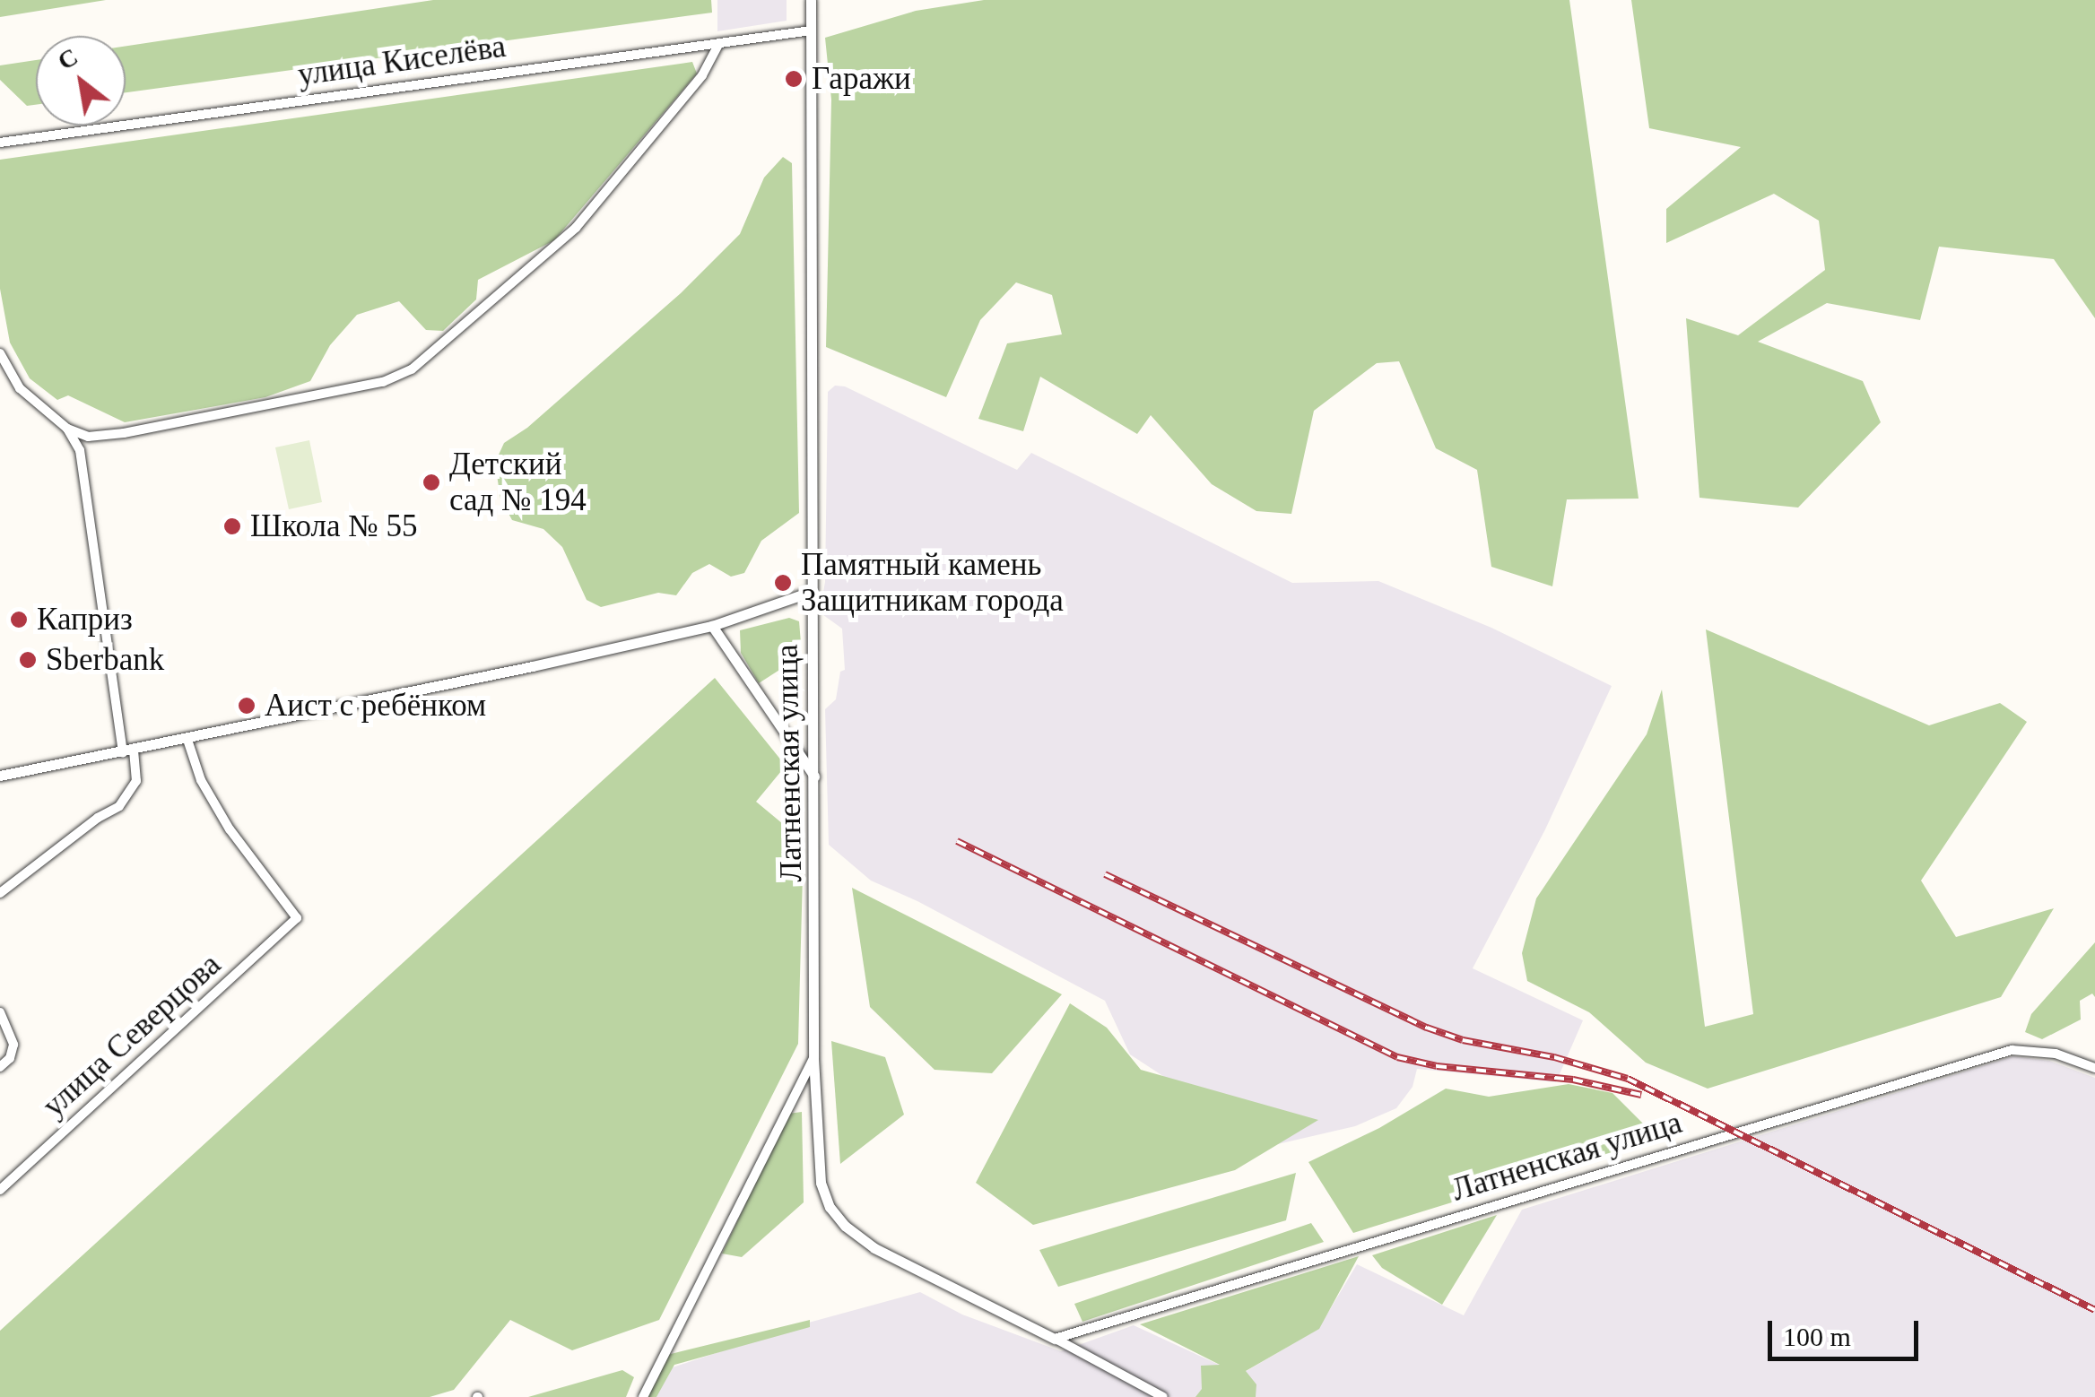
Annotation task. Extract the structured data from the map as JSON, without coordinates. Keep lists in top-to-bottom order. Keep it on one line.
{"streets":{"street":["улица Киселёва","Латненская улица","улица Северцова"]},"crossings":[["улица Киселёва","Латненская улица"]],"places":["Гаражи","Детский сад № 194","Школа № 55","Памятный камень Защитникам города","Каприз","Sberbank","Аист с ребёнком"],"scale_bar":"100 m","north":"top left"}
